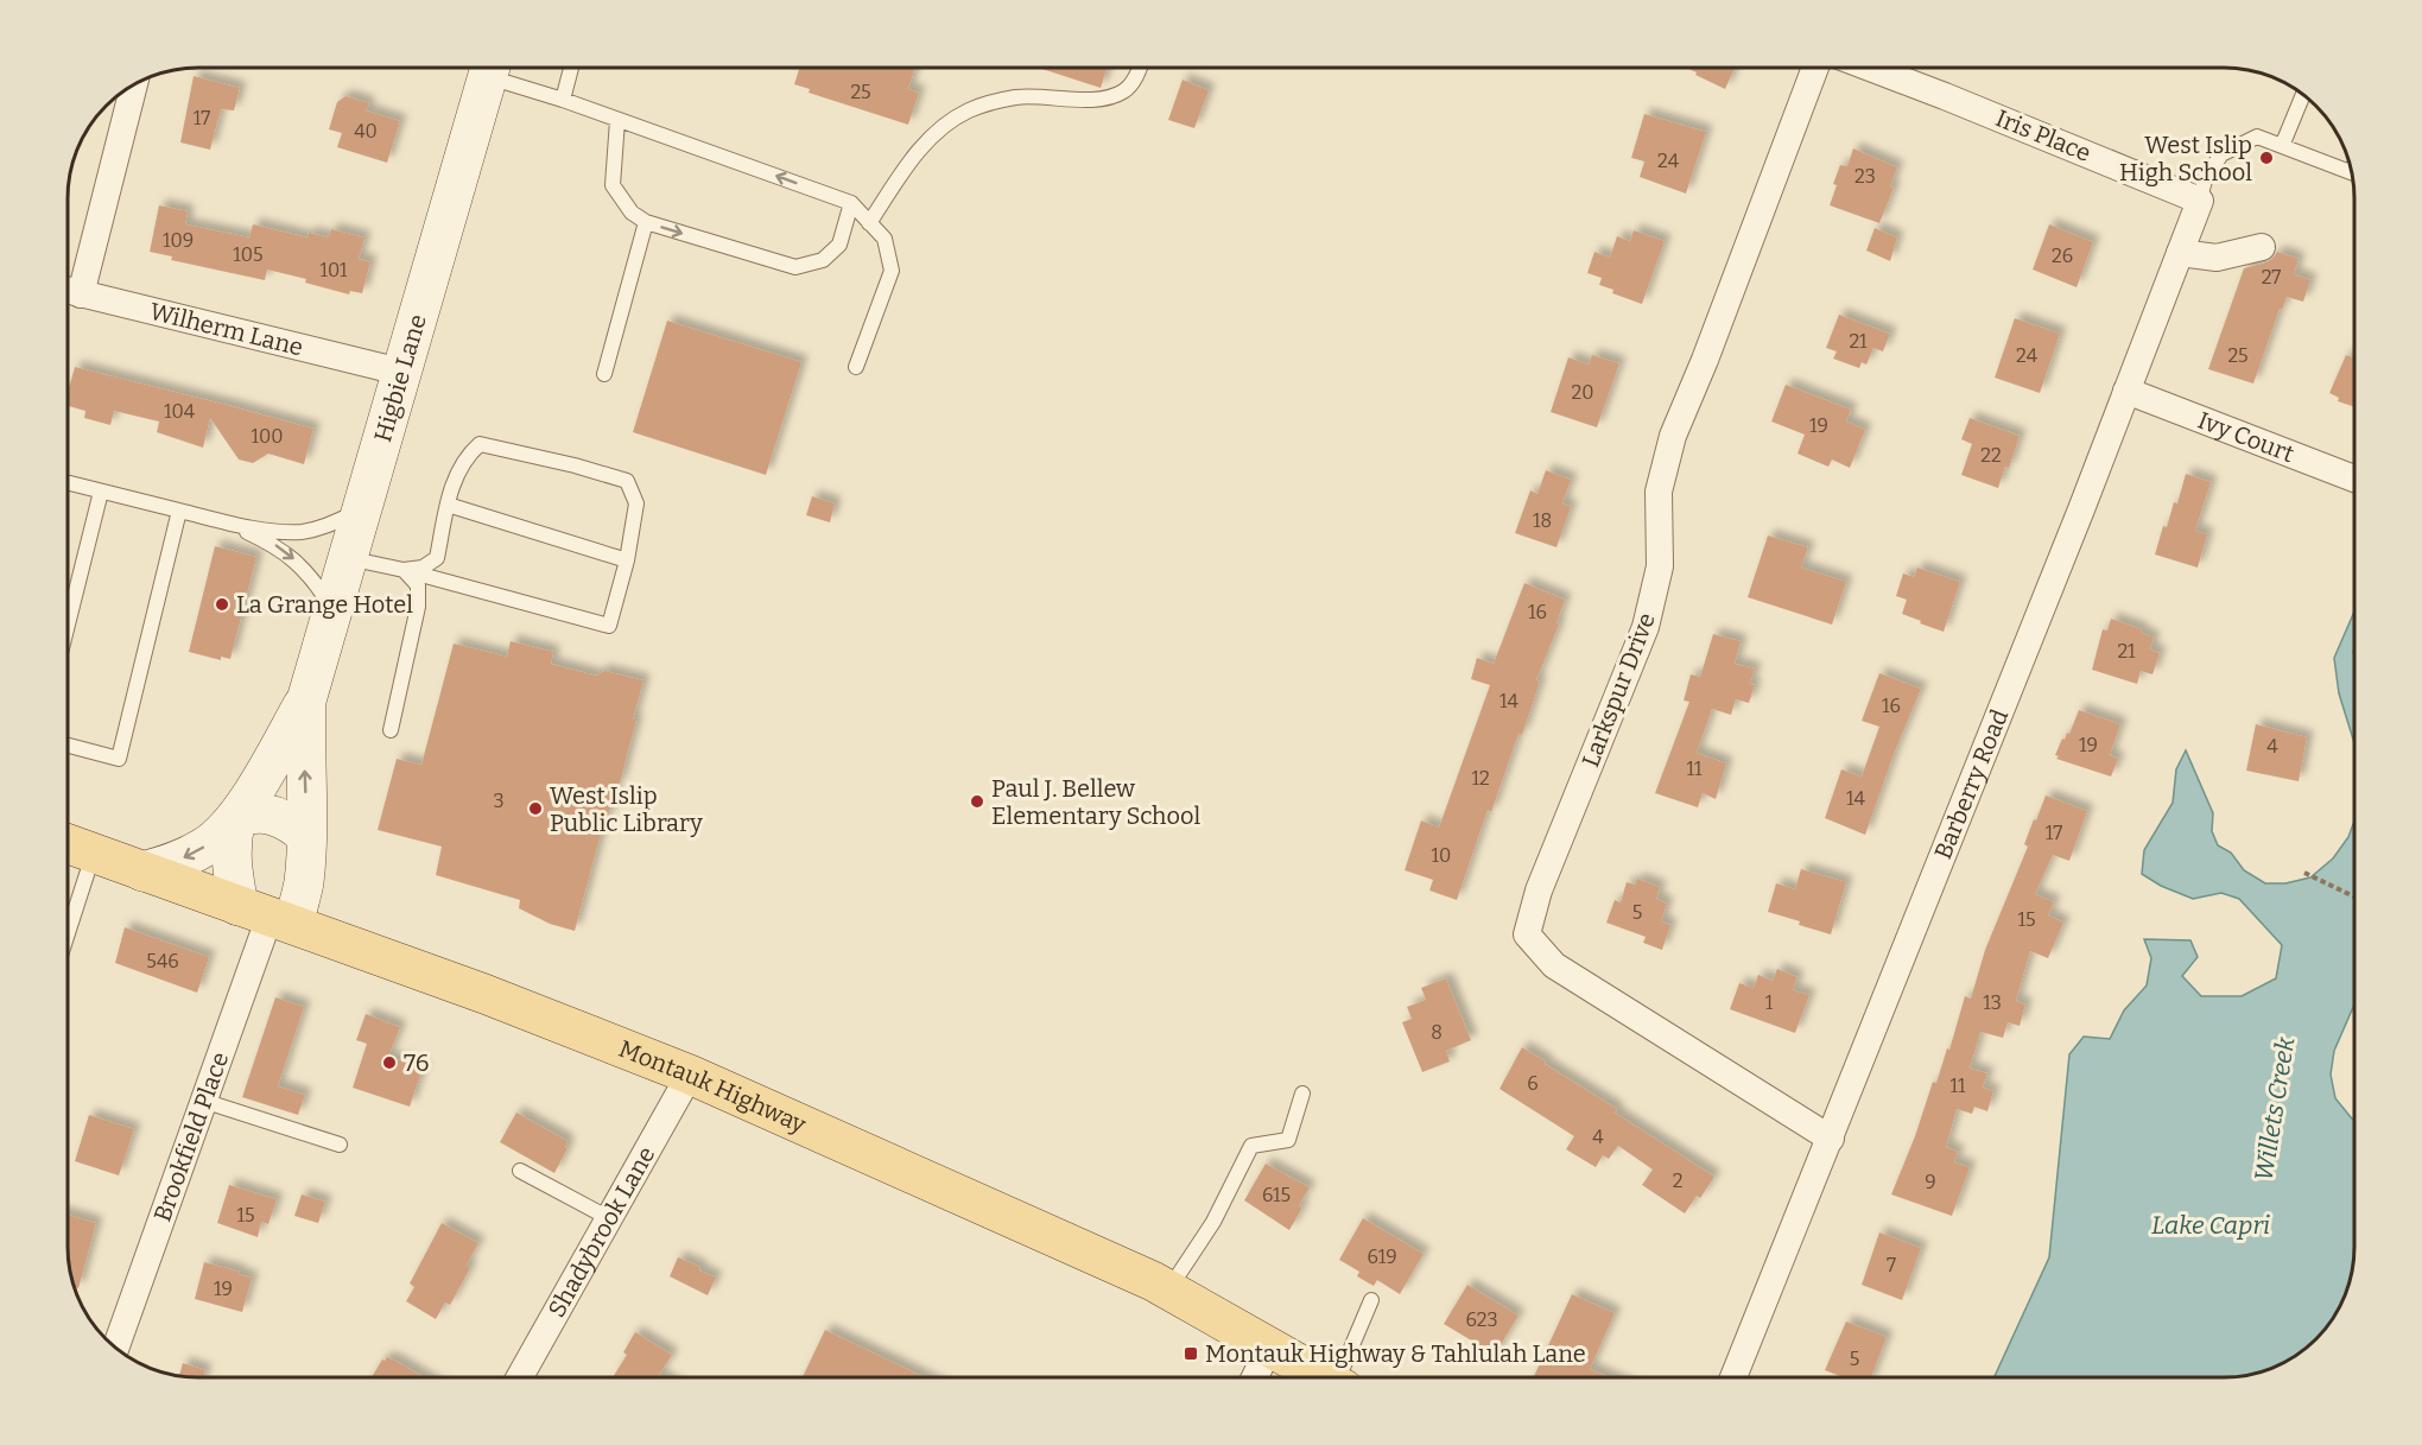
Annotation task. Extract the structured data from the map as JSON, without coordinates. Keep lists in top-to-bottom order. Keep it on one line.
{"streets":{"main road":["Higbie Lane","Montauk Highway"],"street":["Iris Place","Wilherm Lane","Ivy Court","Larkspur Drive","Barberry Road","Brookfield Place","Shadybrook Lane"]},"crossings":[["Wilherm Lane","Higbie Lane"],["Higbie Lane","Montauk Highway"],["Higbie Lane","Brookfield Place"],["Ivy Court","Barberry Road"],["Larkspur Drive","Barberry Road"],["Montauk Highway","Brookfield Place"],["Montauk Highway","Shadybrook Lane"]],"water":["Willets Creek","Lake Capri"],"places":{"other":["West Islip High School","La Grange Hotel","Paul J. Bellew Elementary School","West Islip Public Library","76"],"transit":["Montauk Highway & Tahlulah Lane"]},"house_numbers":["25","17","40","24","23","109","105","26","101","27","21","24","25","20","104","19","100","22","18","16","21","14","16","19","4","11","12","14","3","17","10","5","15","546","1","13","8","6","11","4","2","9","615","15","619","7","19","623","5"]}
